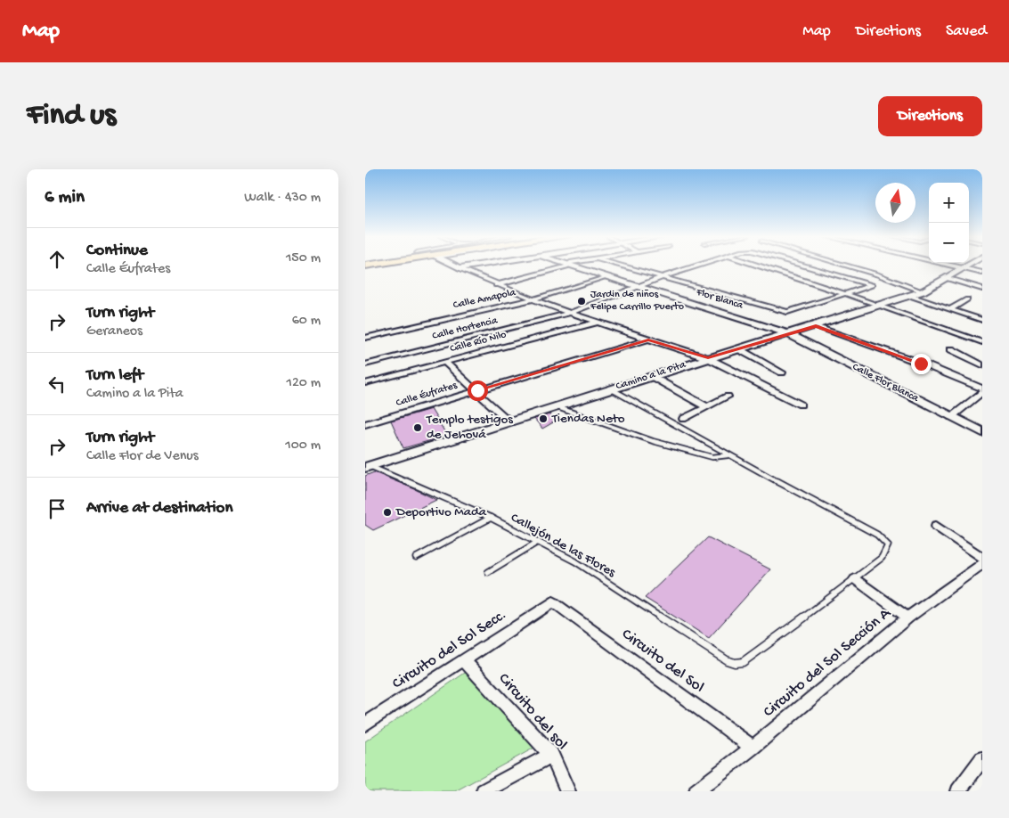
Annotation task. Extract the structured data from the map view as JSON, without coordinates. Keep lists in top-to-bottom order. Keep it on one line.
{"streets":{"street":["Calle Amapola","Flor Blanca","Calle Hortencia","Calle Río Nilo","Camino a la Pita","Calle Flor Blanca","Calle Éufrates","Circuito del Sol Secc.","Circuito del Sol","Circuito del Sol Sección A","Circuito del sol"],"lane":["Callejón de las Flores"]},"crossings":[["Calle Amapola","Flor Blanca"],["Flor Blanca","Calle Hortencia"],["Flor Blanca","Camino a la Pita"],["Flor Blanca","Calle Flor Blanca"],["Camino a la Pita","Calle Flor Blanca"],["Camino a la Pita","Callejón de las Flores"],["Circuito del Sol Secc.","Circuito del Sol"],["Circuito del Sol Secc.","Circuito del sol"],["Circuito del Sol","Circuito del Sol Sección A"]],"places":["Jardin de niños Felipe Carrillo Puerto","Tiendas Neto","Templo testigos de Jehová","Deportivo Mada"],"north":"top","page":{"header":"Map","nav":["Map","Directions","Saved"],"buttons":"Directions","title":"Find us","heading":["6 min","Walk · 430 m"],"map_buttons":["+","−"],"list":[["Continue","Calle Éufrates","150 m"],["Turn right","Geraneos","60 m"],["Turn left","Camino a la Pita","120 m"],["Turn right","Calle Flor de Venus","100 m"],"Arrive at destination"]}}
